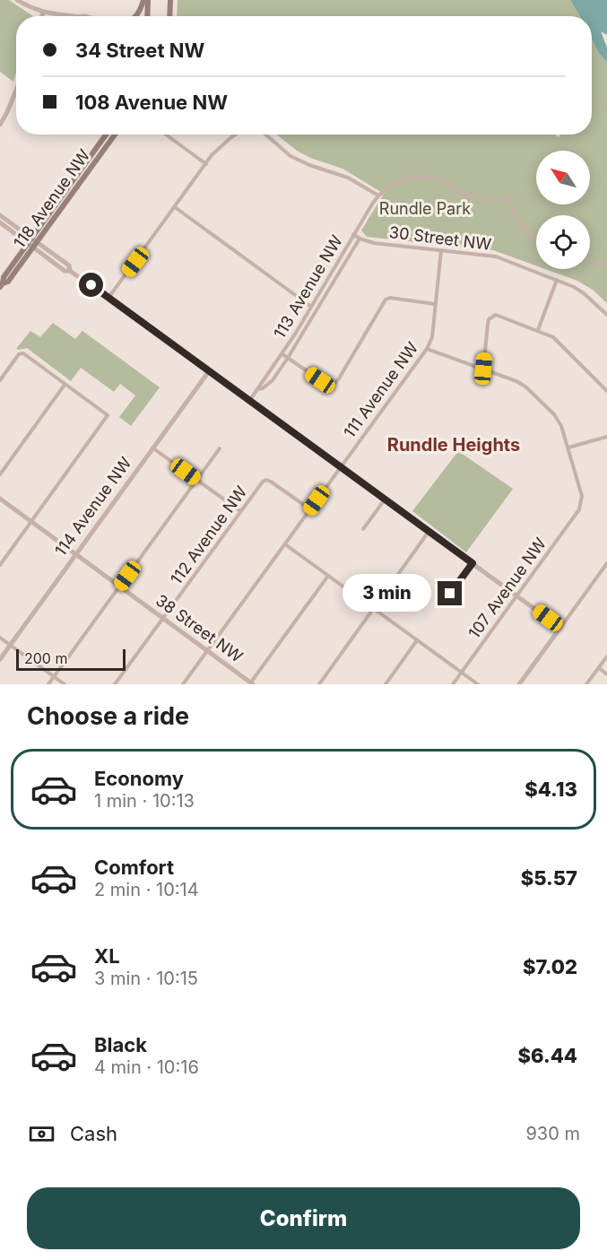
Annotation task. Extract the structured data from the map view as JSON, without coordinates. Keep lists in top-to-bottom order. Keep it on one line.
{"streets":{"main road":["118 Avenue NW"],"street":["30 Street NW","113 Avenue NW","111 Avenue NW","114 Avenue NW","112 Avenue NW","107 Avenue NW","38 Street NW"]},"crossings":[["30 Street NW","113 Avenue NW"],["30 Street NW","111 Avenue NW"],["111 Avenue NW","112 Avenue NW"],["111 Avenue NW","38 Street NW"],["114 Avenue NW","38 Street NW"],["112 Avenue NW","38 Street NW"]],"districts":["Rundle Heights"],"parks":["Rundle Park"],"scale_bar":"200 m","north":"top left","page":{"banner":["34 Street NW","108 Avenue NW"],"bubble":"3 min","scale":"200 m","heading":"Choose a ride","list":[{"name":"Economy","note":"1 min · 10:13","value":"$4.13"},{"name":"Comfort","note":"2 min · 10:14","value":"$5.57"},{"name":"XL","note":"3 min · 10:15","value":"$7.02"},{"name":"Black","note":"4 min · 10:16","value":"$6.44"}],"pay":["Cash","930 m"],"buttons":"Confirm"}}
